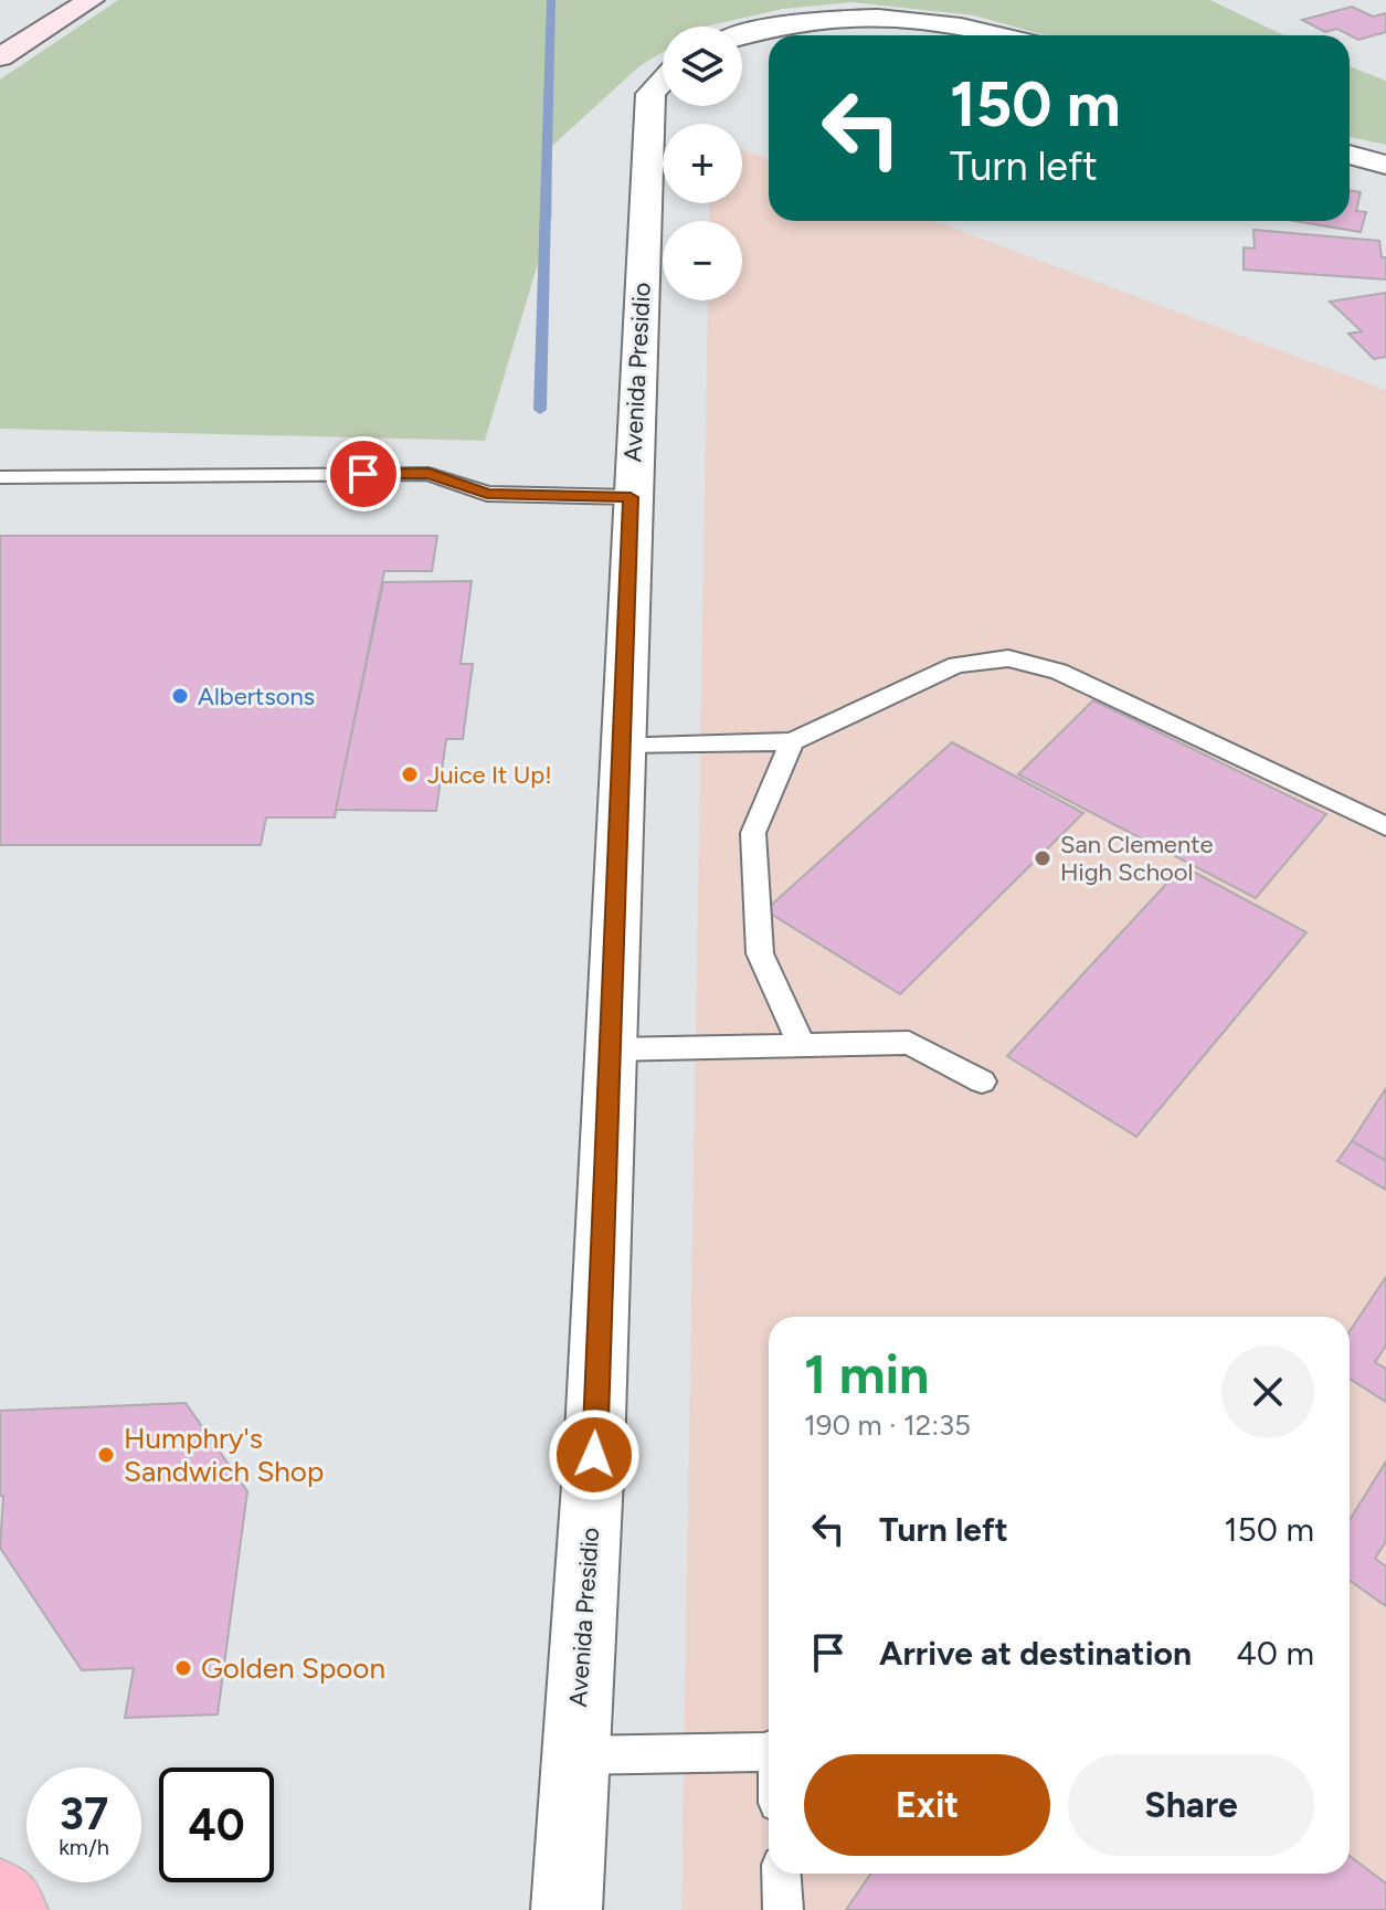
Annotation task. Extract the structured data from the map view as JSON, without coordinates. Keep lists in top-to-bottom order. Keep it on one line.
{"streets":{"street":["Avenida Presidio"]},"places":["Albertsons","Juice It Up!","San Clemente High School","Humphry's Sandwich Shop","Golden Spoon"],"page":{"map_buttons":["+","−"],"turn":["150 m","Turn left"],"heading":["1 min","190 m · 12:35"],"list":[{"name":"Turn left","value":"150 m"},{"name":"Arrive at destination","value":"40 m"}],"buttons":["Exit","Share"],"speed":"37 km/h","limit":"40"}}
